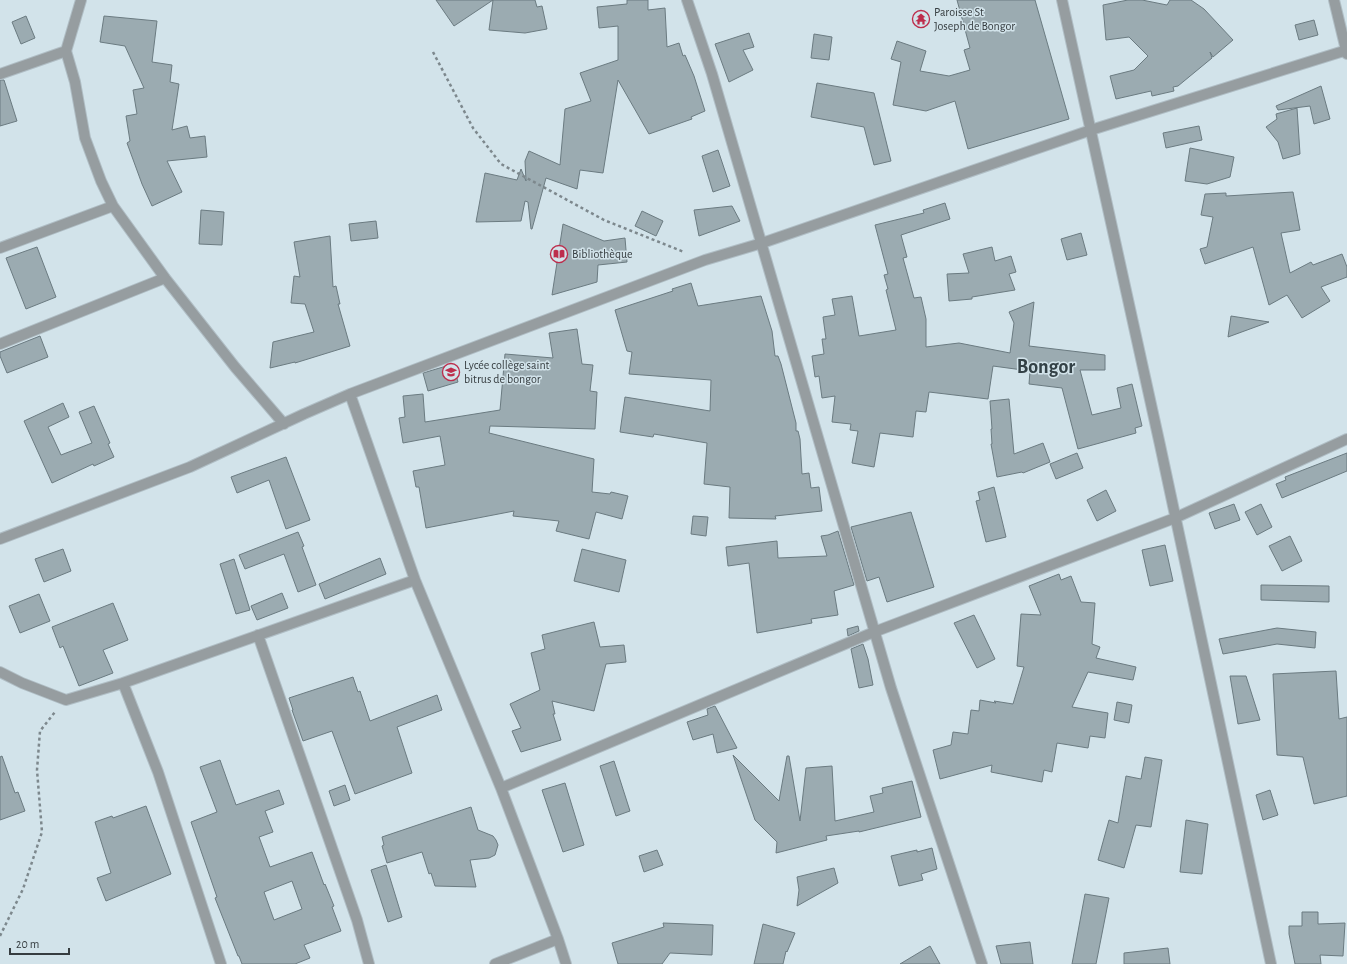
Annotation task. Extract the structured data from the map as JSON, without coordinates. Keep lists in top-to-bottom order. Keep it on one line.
{"districts":["Bongor"],"places":{"temple":["Paroisse St Joseph de Bongor"],"library":["Bibliothèque"],"school or university":["Lycée collège saint bitrus de bongor"]},"scale_bar":"20 m"}
